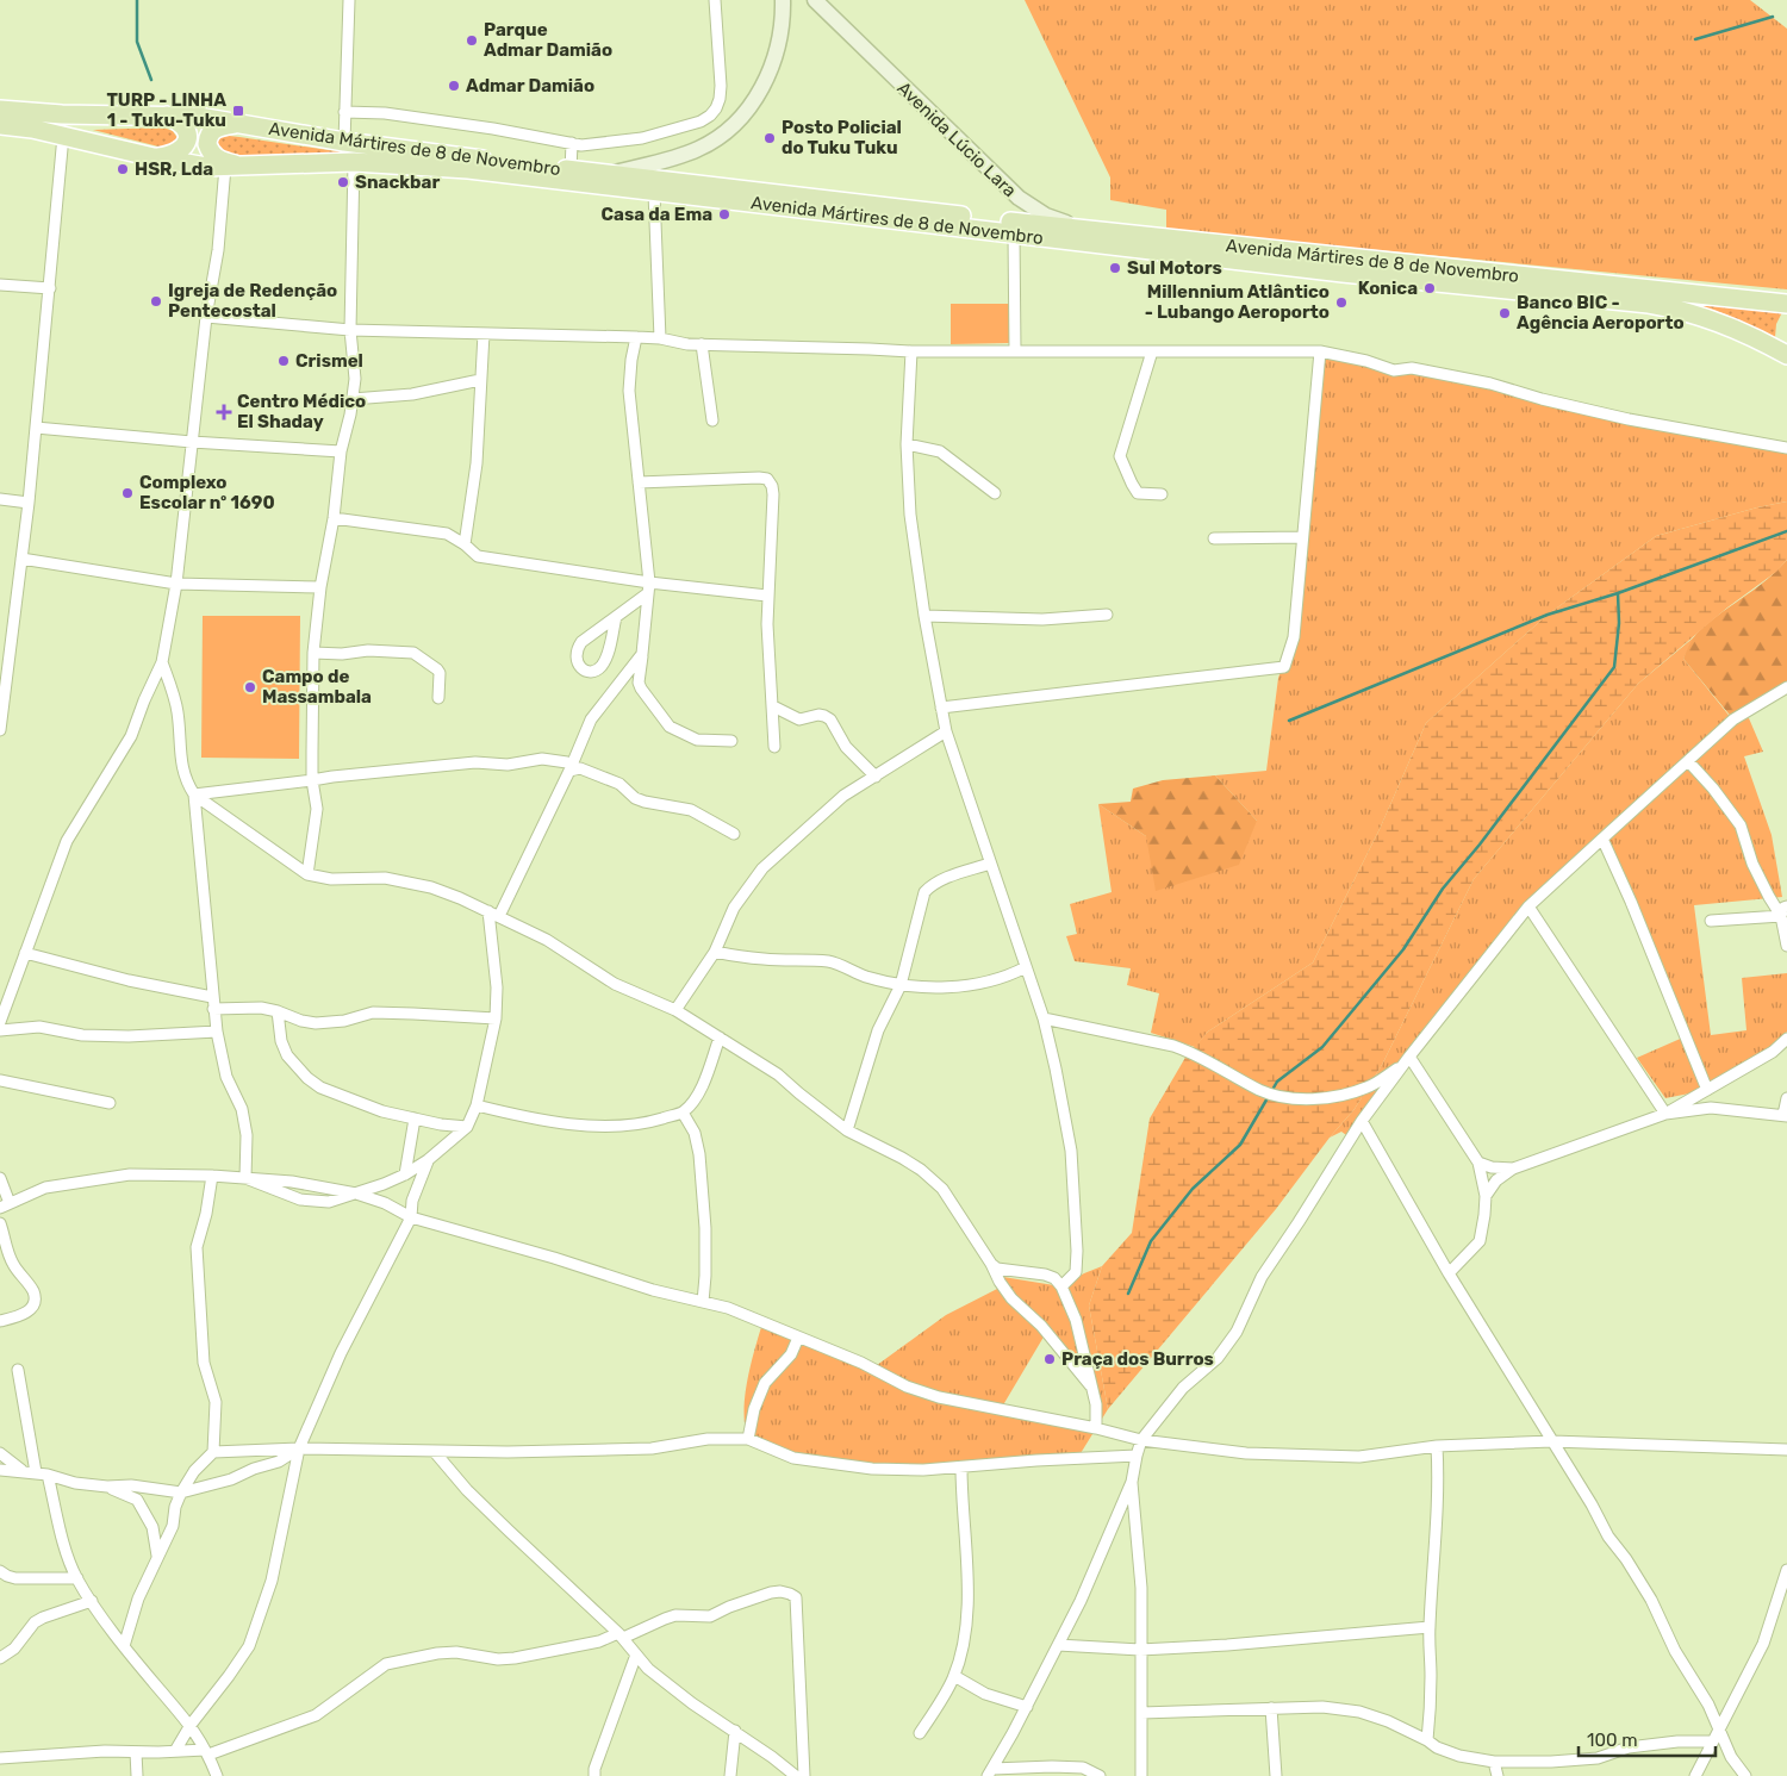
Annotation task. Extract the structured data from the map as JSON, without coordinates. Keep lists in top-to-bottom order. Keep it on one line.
{"streets":{"main road":["Avenida Lúcio Lara","Avenida Mártires de 8 de Novembro"]},"crossings":[["Avenida Lúcio Lara","Avenida Mártires de 8 de Novembro"]],"places":{"other":["Parque Admar Damião","Admar Damião","Posto Policial do Tuku Tuku","HSR, Lda","Snackbar","Casa da Ema","Sul Motors","Konica","Igreja de Redenção Pentecostal","Millennium Atlântico - Lubango Aeroporto","Banco BIC - Agência Aeroporto","Crismel","Complexo Escolar nº 1690","Campo de Massambala","Praça dos Burros"],"transit":["TURP - LINHA 1 - Tuku-Tuku"],"health":["Centro Médico El Shaday"]},"scale_bar":"100 m"}
